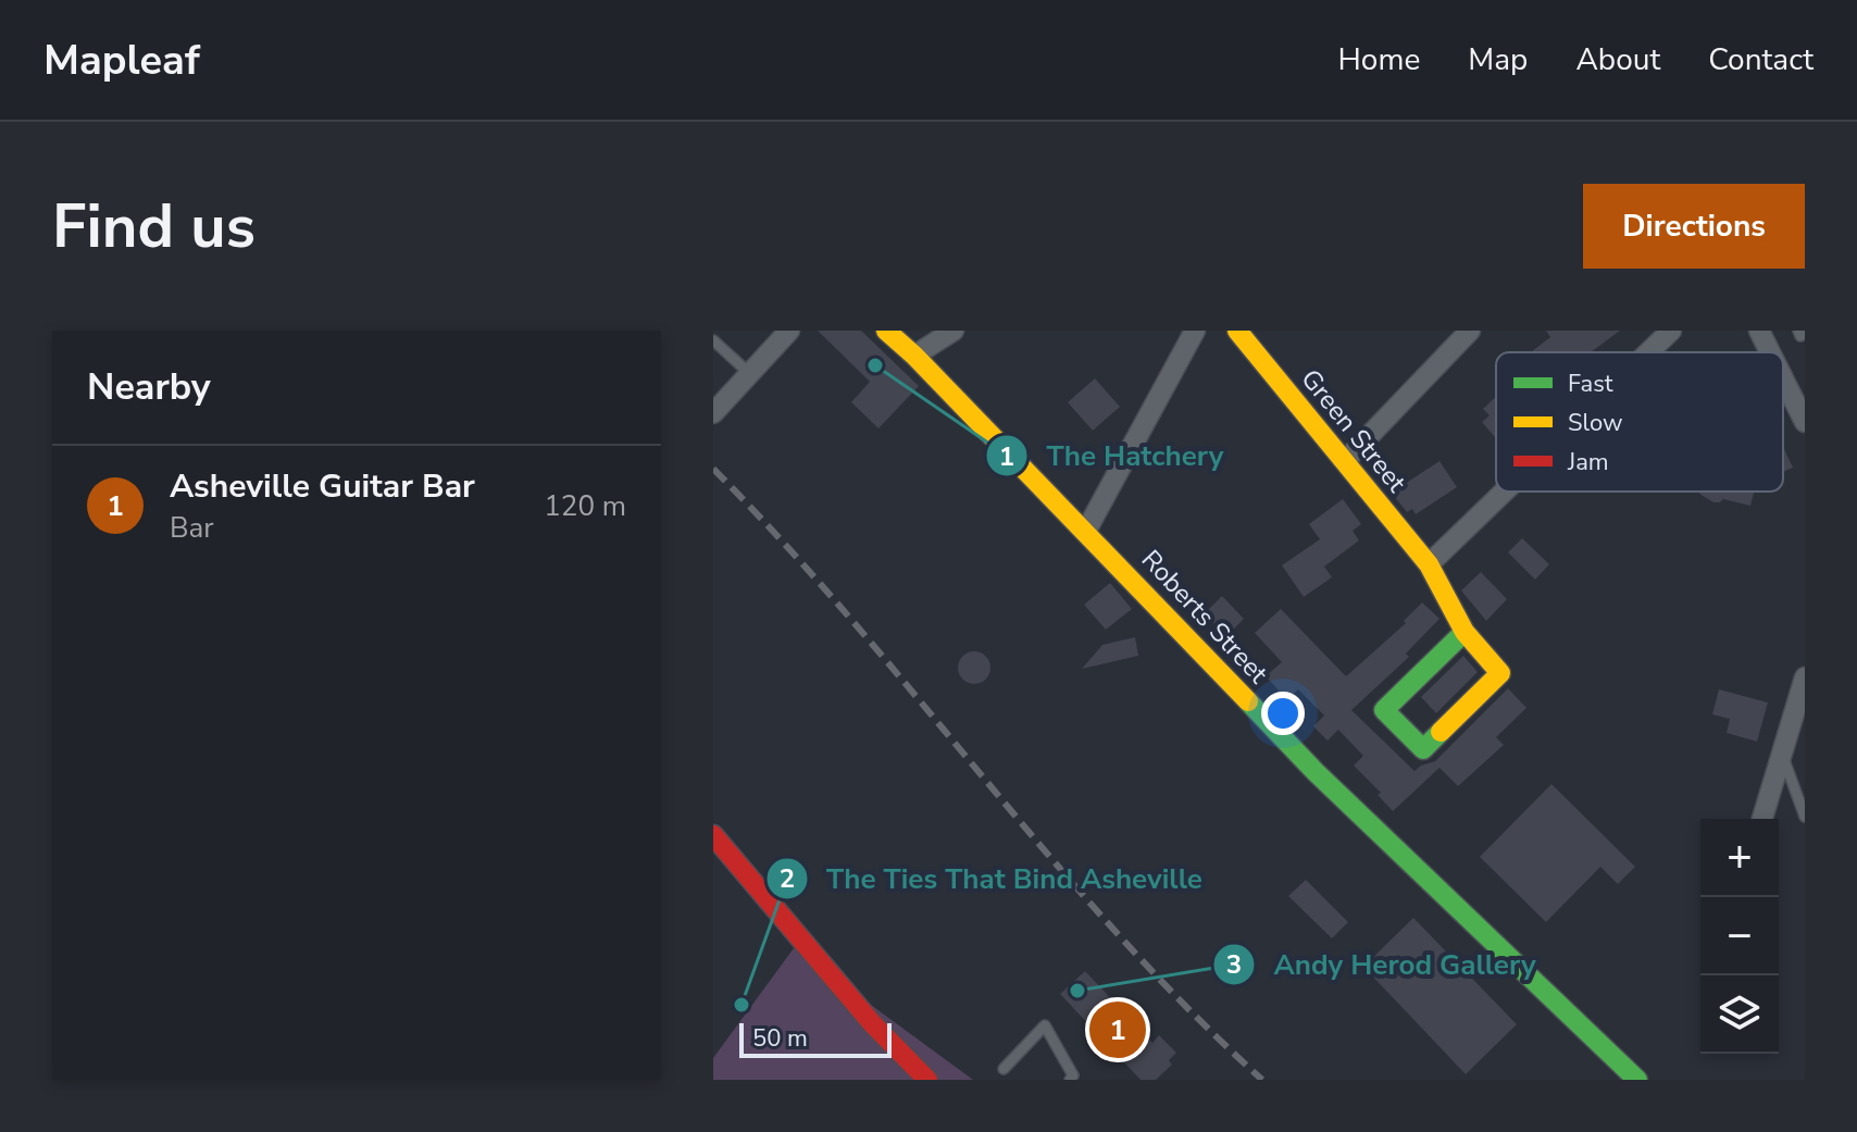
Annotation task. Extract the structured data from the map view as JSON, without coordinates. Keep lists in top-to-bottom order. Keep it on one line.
{"streets":{"street":["Green Street","Roberts Street"]},"places":["The Hatchery","Andy Herod Gallery","The Ties That Bind Asheville"],"legend":["Fast","Slow","Jam"],"scale_bar":"50 m","page":{"header":"Mapleaf","nav":["Home","Map","About","Contact"],"buttons":"Directions","title":"Find us","heading":"Nearby","list":[{"mark":"1","name":"Asheville Guitar Bar","note":"Bar","value":"120 m"}],"map_buttons":["+","−"],"pins":"1","scale":"50 m"}}
